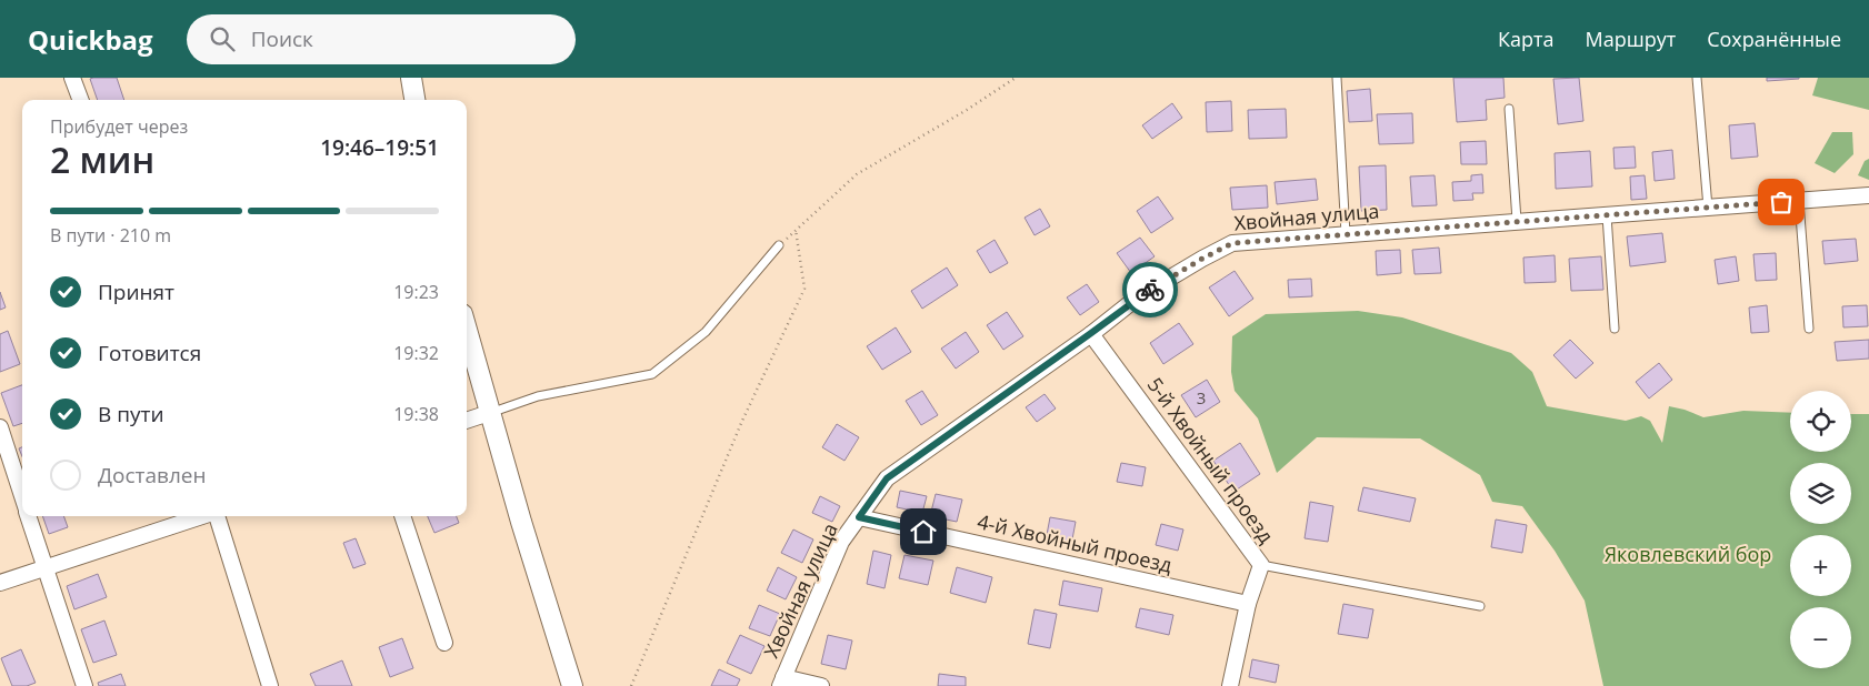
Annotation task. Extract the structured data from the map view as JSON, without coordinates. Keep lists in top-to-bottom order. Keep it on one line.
{"streets":{"street":["Хвойная улица","5-й Хвойный проезд","4-й Хвойный проезд"]},"crossings":[["Хвойная улица","5-й Хвойный проезд"],["Хвойная улица","4-й Хвойный проезд"],["5-й Хвойный проезд","4-й Хвойный проезд"]],"parks":["Яковлевский бор"],"house_numbers":["3"],"page":{"header":"Quickbag","search":"Поиск","nav":["Карта","Маршрут","Сохранённые"],"heading":["2 мин","Прибудет через","19:46–19:51"],"bar":"В пути · 210 m","list":[["Принят","19:23"],["Готовится","19:32"],["В пути","19:38"],"Доставлен"],"map_buttons":["+","−"]}}
